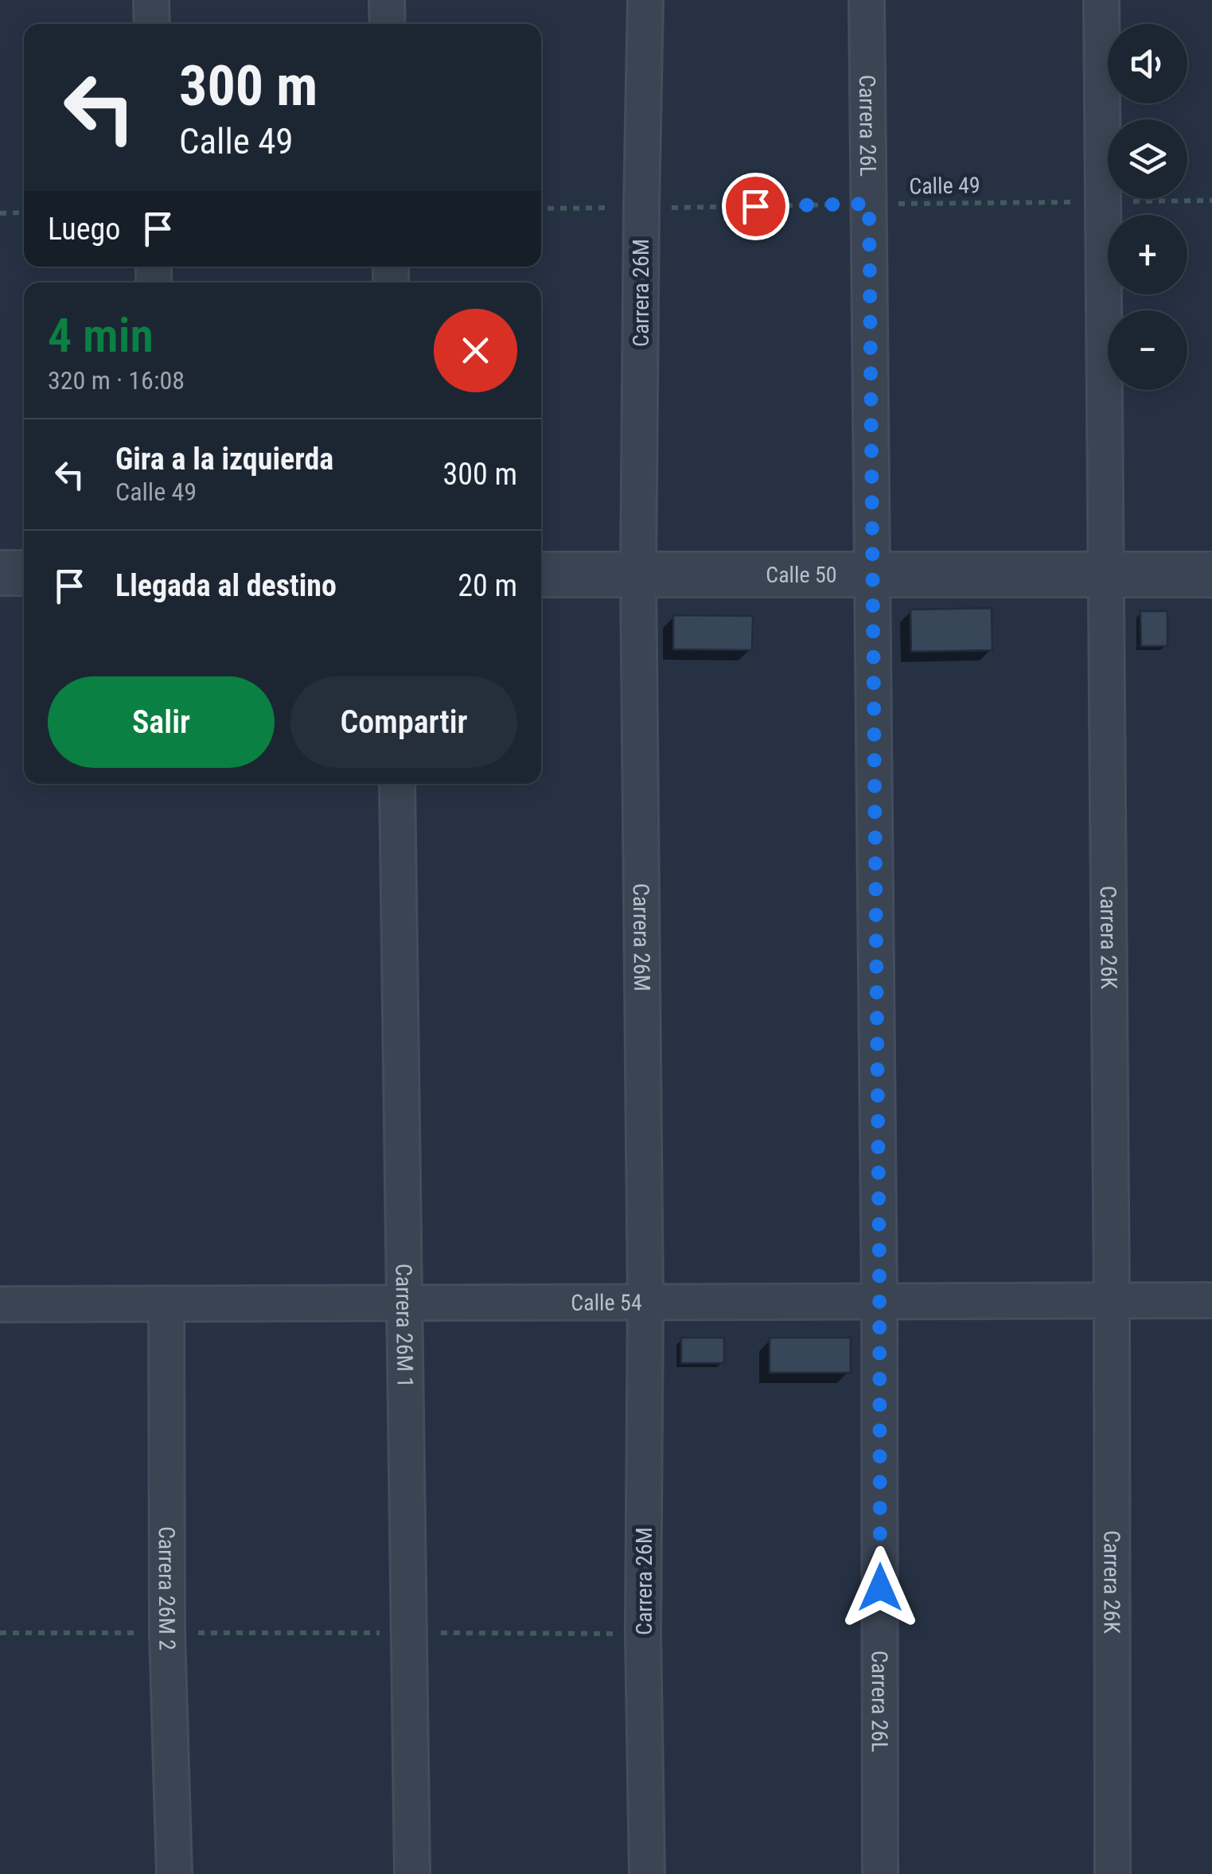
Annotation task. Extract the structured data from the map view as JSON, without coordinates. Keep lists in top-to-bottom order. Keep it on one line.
{"streets":{"street":["Carrera 26L","Carrera 26M","Calle 50","Carrera 26K","Calle 54","Carrera 26M 1","Carrera 26M 2"],"path":["Calle 49"]},"crossings":[["Carrera 26L","Calle 49"],["Carrera 26L","Calle 50"],["Carrera 26L","Calle 54"],["Calle 49","Carrera 26M"],["Calle 49","Carrera 26K"],["Carrera 26M","Calle 50"],["Carrera 26M","Calle 54"],["Calle 50","Carrera 26K"],["Carrera 26K","Calle 54"],["Calle 54","Carrera 26M 1"],["Calle 54","Carrera 26M 2"]],"page":{"map_buttons":["+","−"],"turn":["300 m","Calle 49"],"then":"Luego","heading":["4 min","320 m · 16:08"],"list":[{"name":"Gira a la izquierda","note":"Calle 49","value":"300 m"},{"name":"Llegada al destino","value":"20 m"}],"buttons":["Salir","Compartir"]}}
